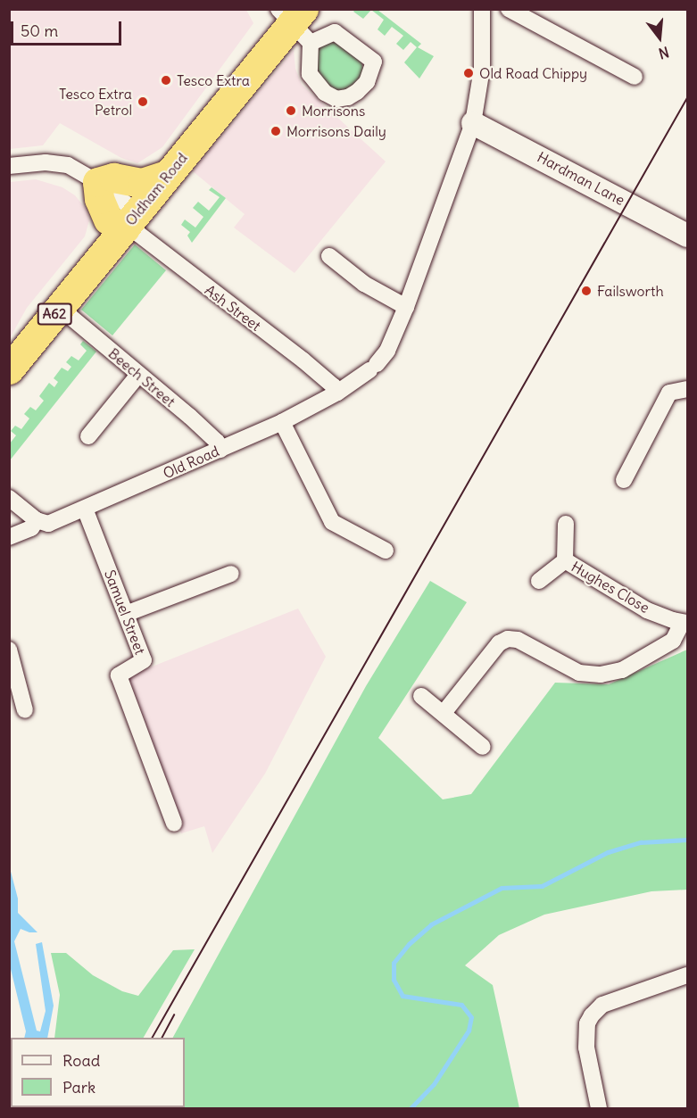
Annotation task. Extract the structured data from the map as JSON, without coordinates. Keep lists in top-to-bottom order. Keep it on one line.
{"streets":{"highway":["Oldham Road","A62"],"street":["Hardman Lane","Ash Street","Beech Street","Old Road","Hughes Close","Samuel Street"]},"crossings":[["Hardman Lane","Old Road"],["Oldham Road","Ash Street"],["Oldham Road","Beech Street"],["Ash Street","Old Road"],["Beech Street","Old Road"],["Old Road","Samuel Street"]],"places":["Old Road Chippy","Tesco Extra","Tesco Extra Petrol","Morrisons","Morrisons Daily","Failsworth"],"legend":["Road","Park"],"scale_bar":"50 m","north":"bottom"}
